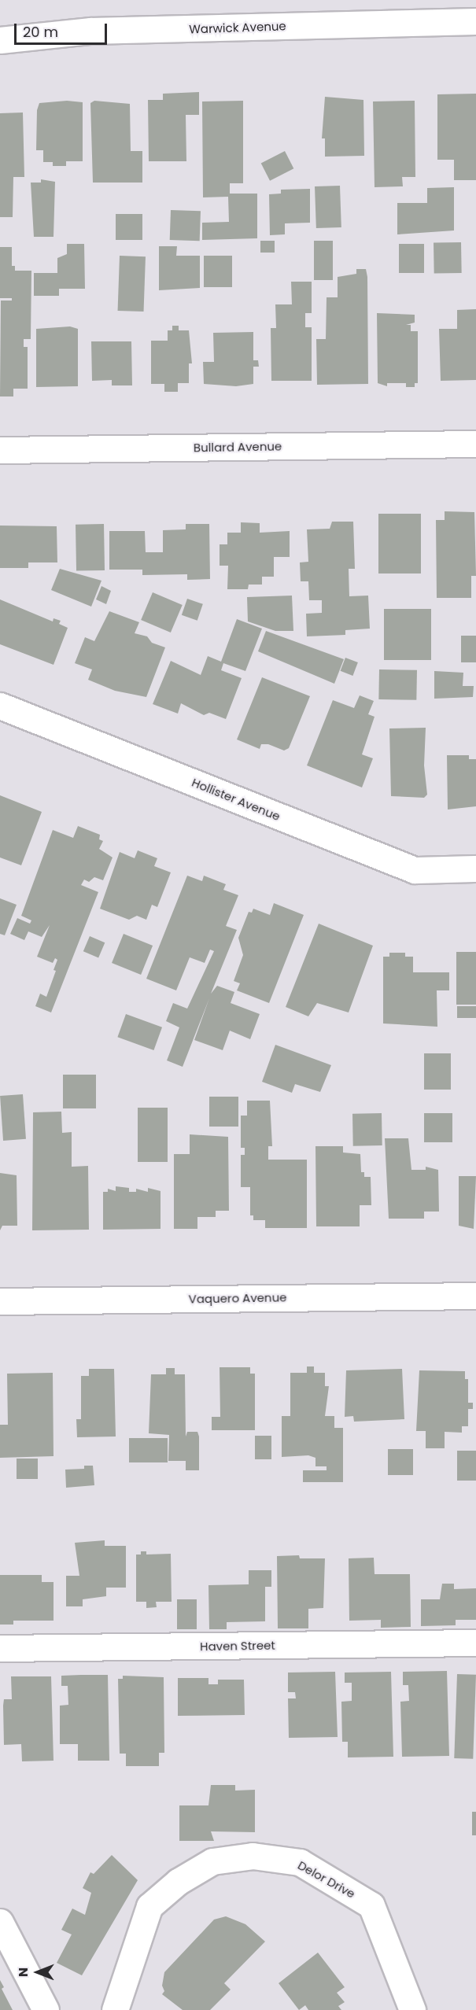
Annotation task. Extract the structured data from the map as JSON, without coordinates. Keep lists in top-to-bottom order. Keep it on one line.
{"streets":{"street":["Warwick Avenue","Bullard Avenue","Hollister Avenue","Vaquero Avenue","Haven Street","Delor Drive"]},"scale_bar":"20 m","north":"left"}
